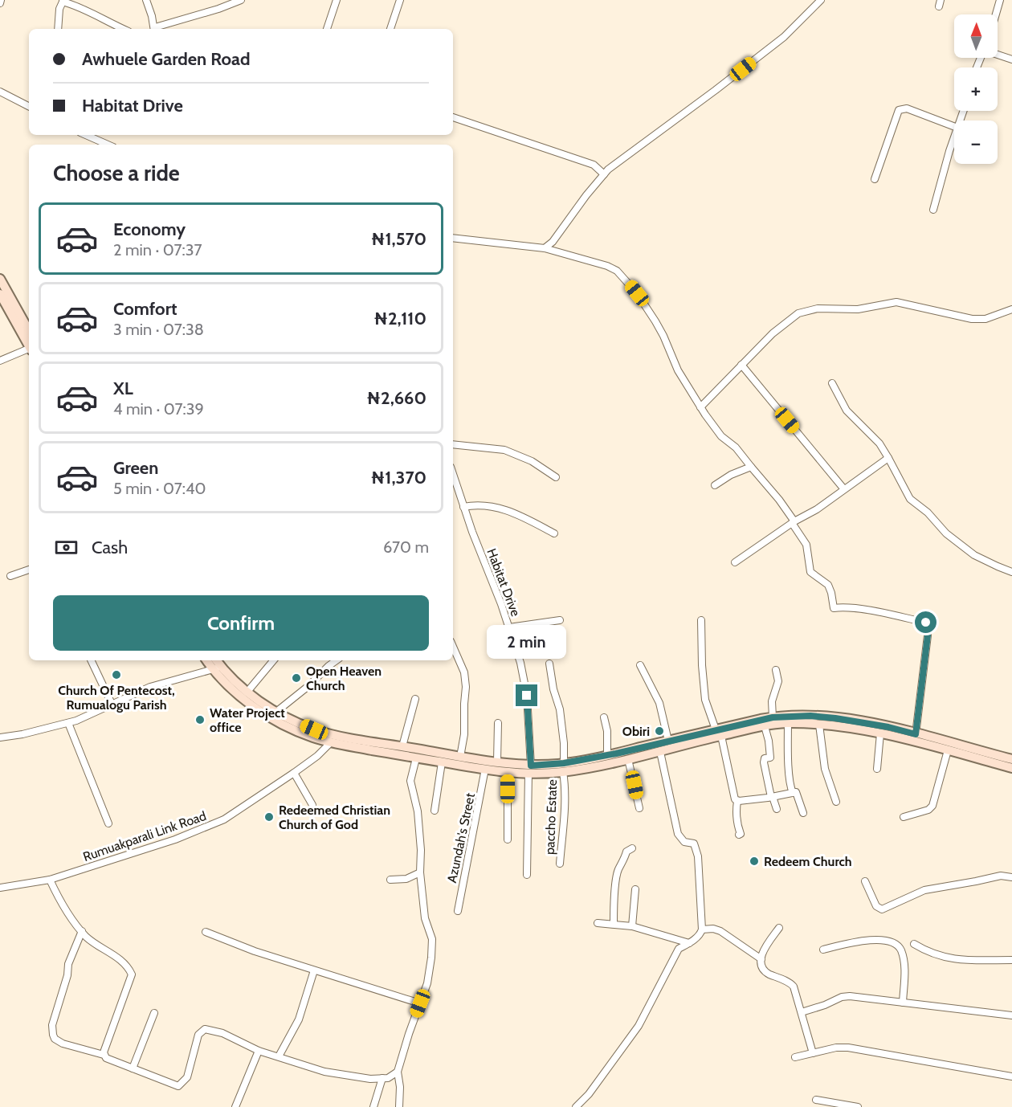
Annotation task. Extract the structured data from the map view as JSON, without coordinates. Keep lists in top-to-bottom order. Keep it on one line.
{"streets":{"street":["Habitat Drive","paccho Estate","Rumuakparali Link Road","Azundah's Street"]},"places":["Church Of Pentecost, Rumualogu Parish","Open Heaven Church","Water Project office","Obiri","Redeemed Christian Church of God","Redeem Church"],"north":"top","page":{"map_buttons":["+","−"],"banner":["Awhuele Garden Road","Habitat Drive"],"heading":"Choose a ride","list":[{"name":"Economy","note":"2 min · 07:37","value":"₦1,570"},{"name":"Comfort","note":"3 min · 07:38","value":"₦2,110"},{"name":"XL","note":"4 min · 07:39","value":"₦2,660"},{"name":"Green","note":"5 min · 07:40","value":"₦1,370"}],"pay":["Cash","670 m"],"buttons":"Confirm","bubble":"2 min"}}
